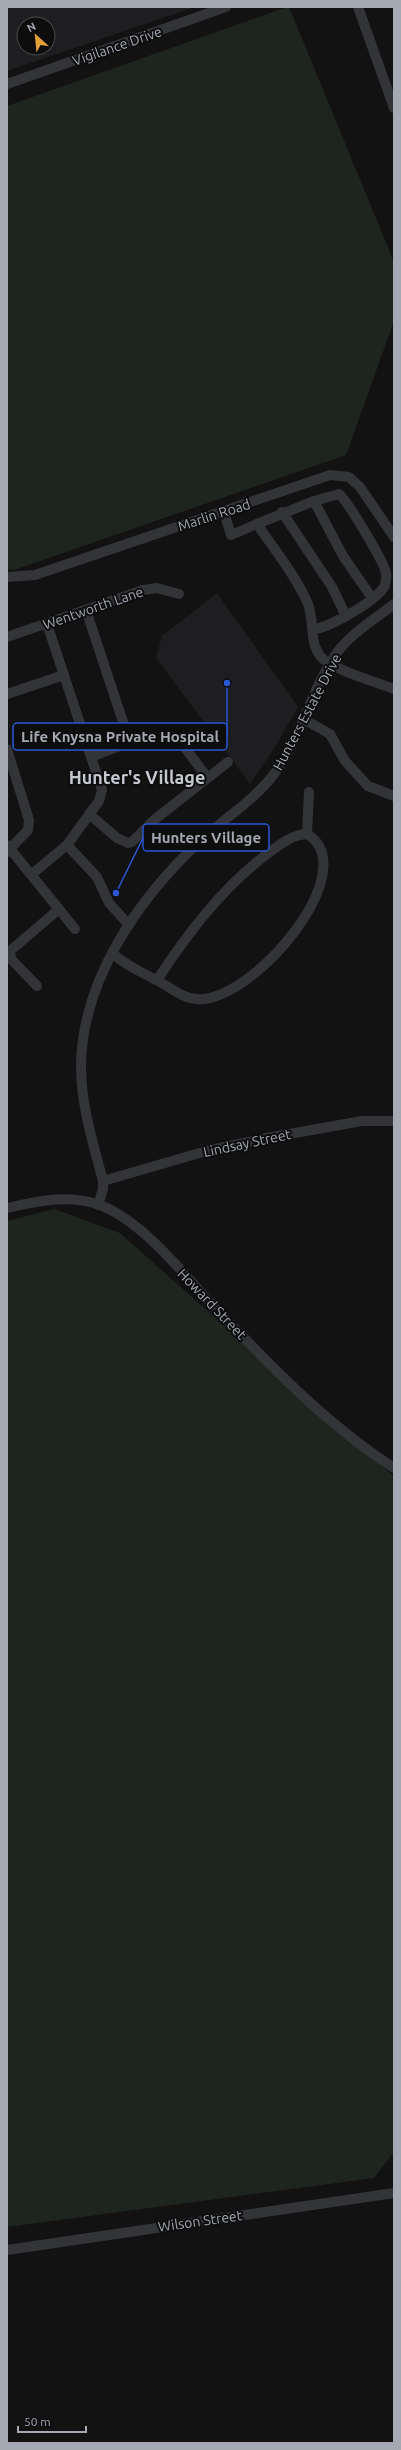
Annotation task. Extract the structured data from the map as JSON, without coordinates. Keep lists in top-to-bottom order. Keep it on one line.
{"streets":{"street":["Vigilance Drive","Marlin Road","Wentworth Lane","Hunters Estate Drive","Lindsay Street","Howard Street","Wilson Street"]},"crossings":[["Hunters Estate Drive","Lindsay Street"],["Hunters Estate Drive","Howard Street"]],"districts":["Hunter's Village"],"places":["Life Knysna Private Hospital","Hunters Village"],"scale_bar":"50 m","north":"top left"}
